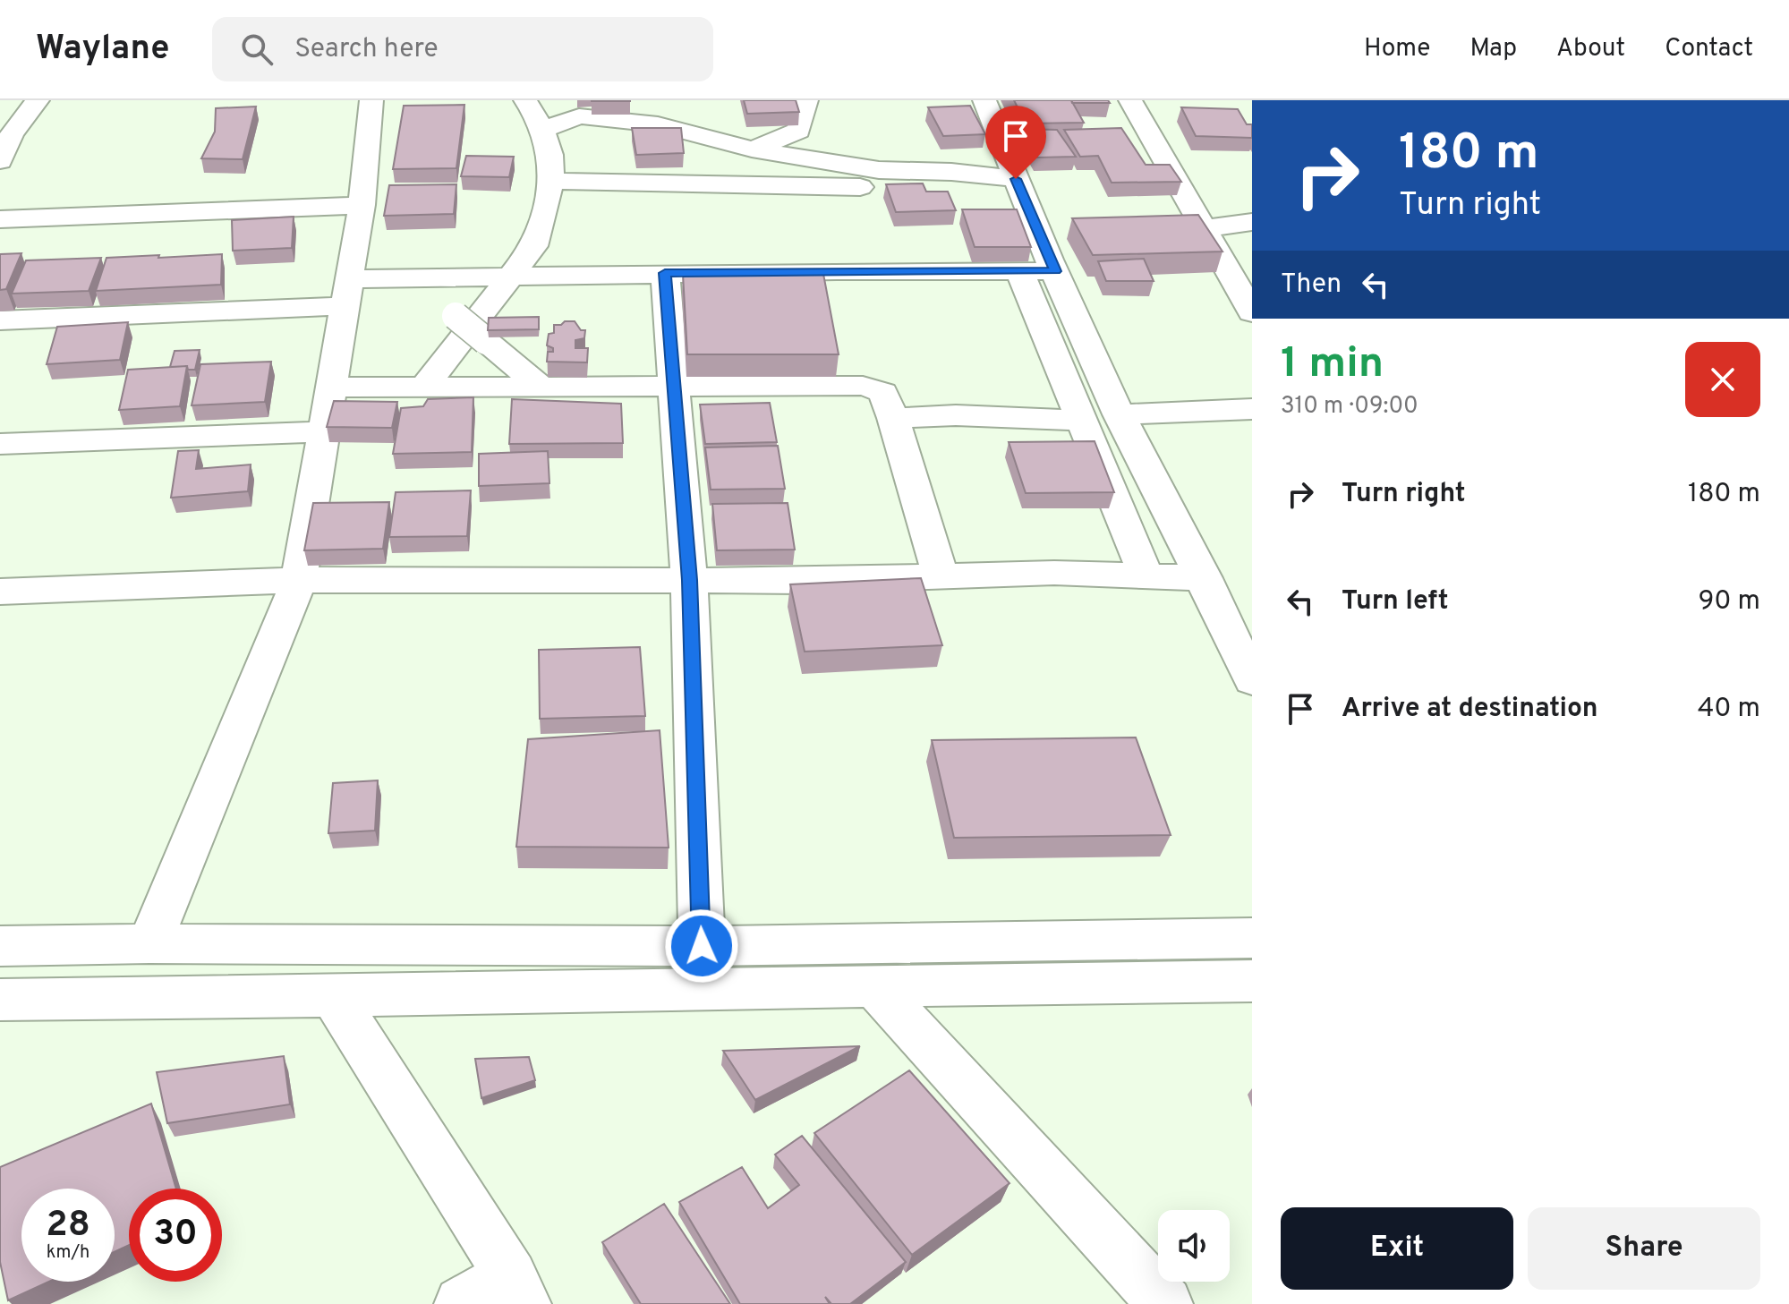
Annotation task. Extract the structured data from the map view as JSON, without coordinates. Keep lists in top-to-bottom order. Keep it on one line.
{"page":{"header":"Waylane","search":"Search here","nav":["Home","Map","About","Contact"],"turn":["180 m","Turn right"],"then":"Then","heading":["1 min","310 m · 09:00"],"list":[{"name":"Turn right","value":"180 m"},{"name":"Turn left","value":"90 m"},{"name":"Arrive at destination","value":"40 m"}],"speed":"28 km/h","limit":"30","buttons":["Exit","Share"]}}
